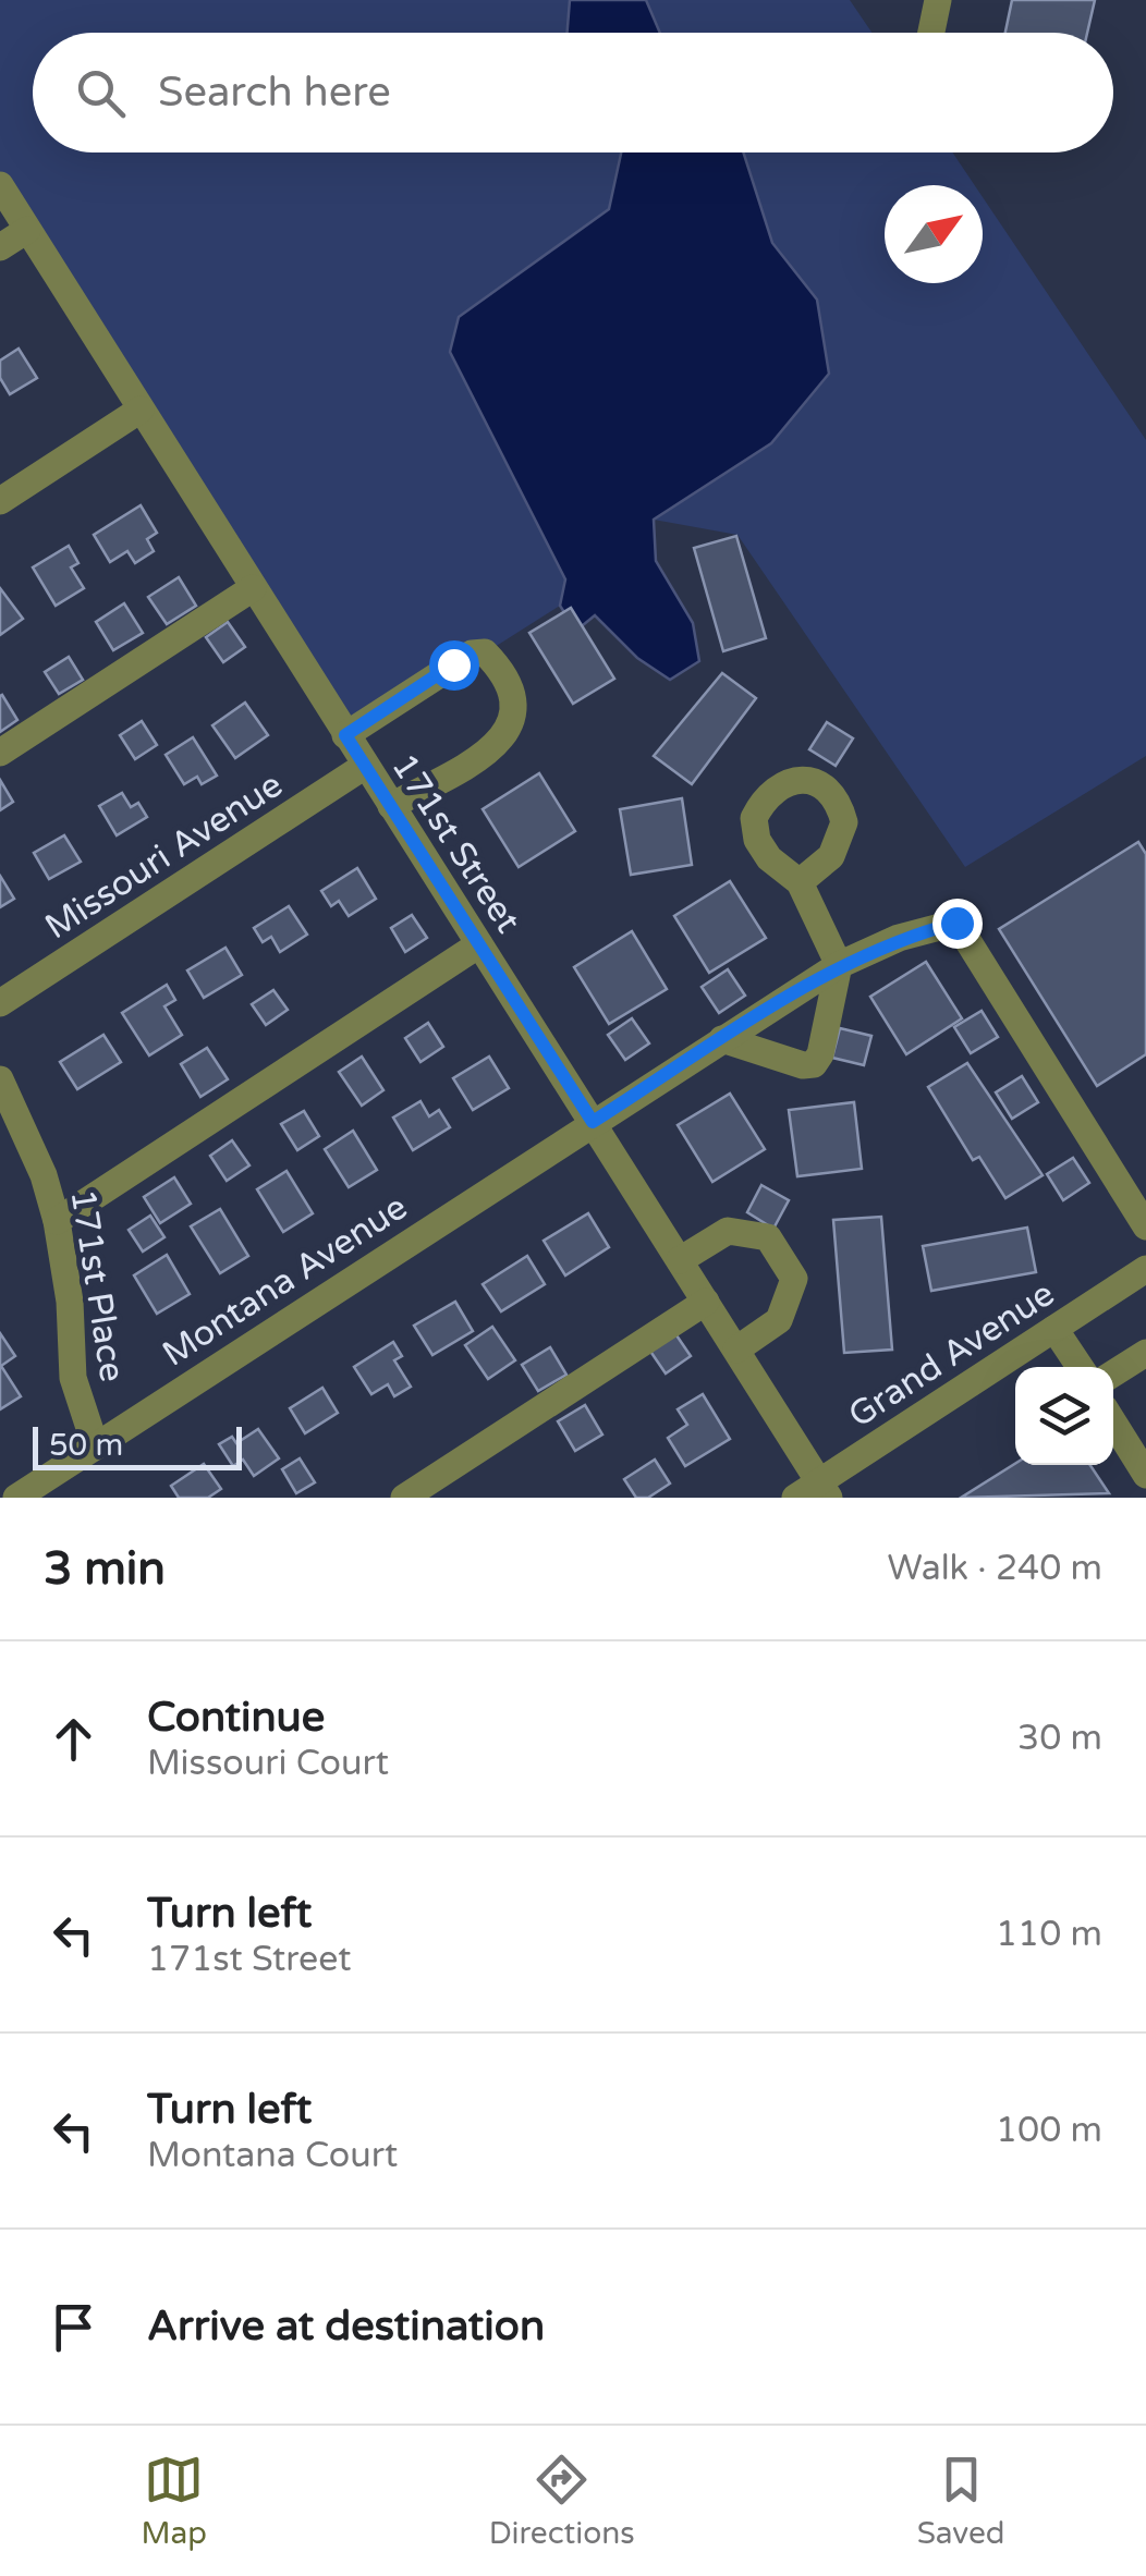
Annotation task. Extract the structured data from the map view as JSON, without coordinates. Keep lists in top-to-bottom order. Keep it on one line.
{"streets":{"street":["171st Street","Missouri Avenue","Montana Avenue","171st Place","Grand Avenue"]},"crossings":[["171st Street","Missouri Avenue"],["171st Street","Montana Avenue"],["171st Street","Grand Avenue"],["Montana Avenue","171st Place"]],"scale_bar":"50 m","north":"top right","page":{"search":"Search here","scale":"50 m","heading":["3 min","Walk · 240 m"],"list":[["Continue","Missouri Court","30 m"],["Turn left","171st Street","110 m"],["Turn left","Montana Court","100 m"],"Arrive at destination"],"nav":["Map","Directions","Saved"]}}
